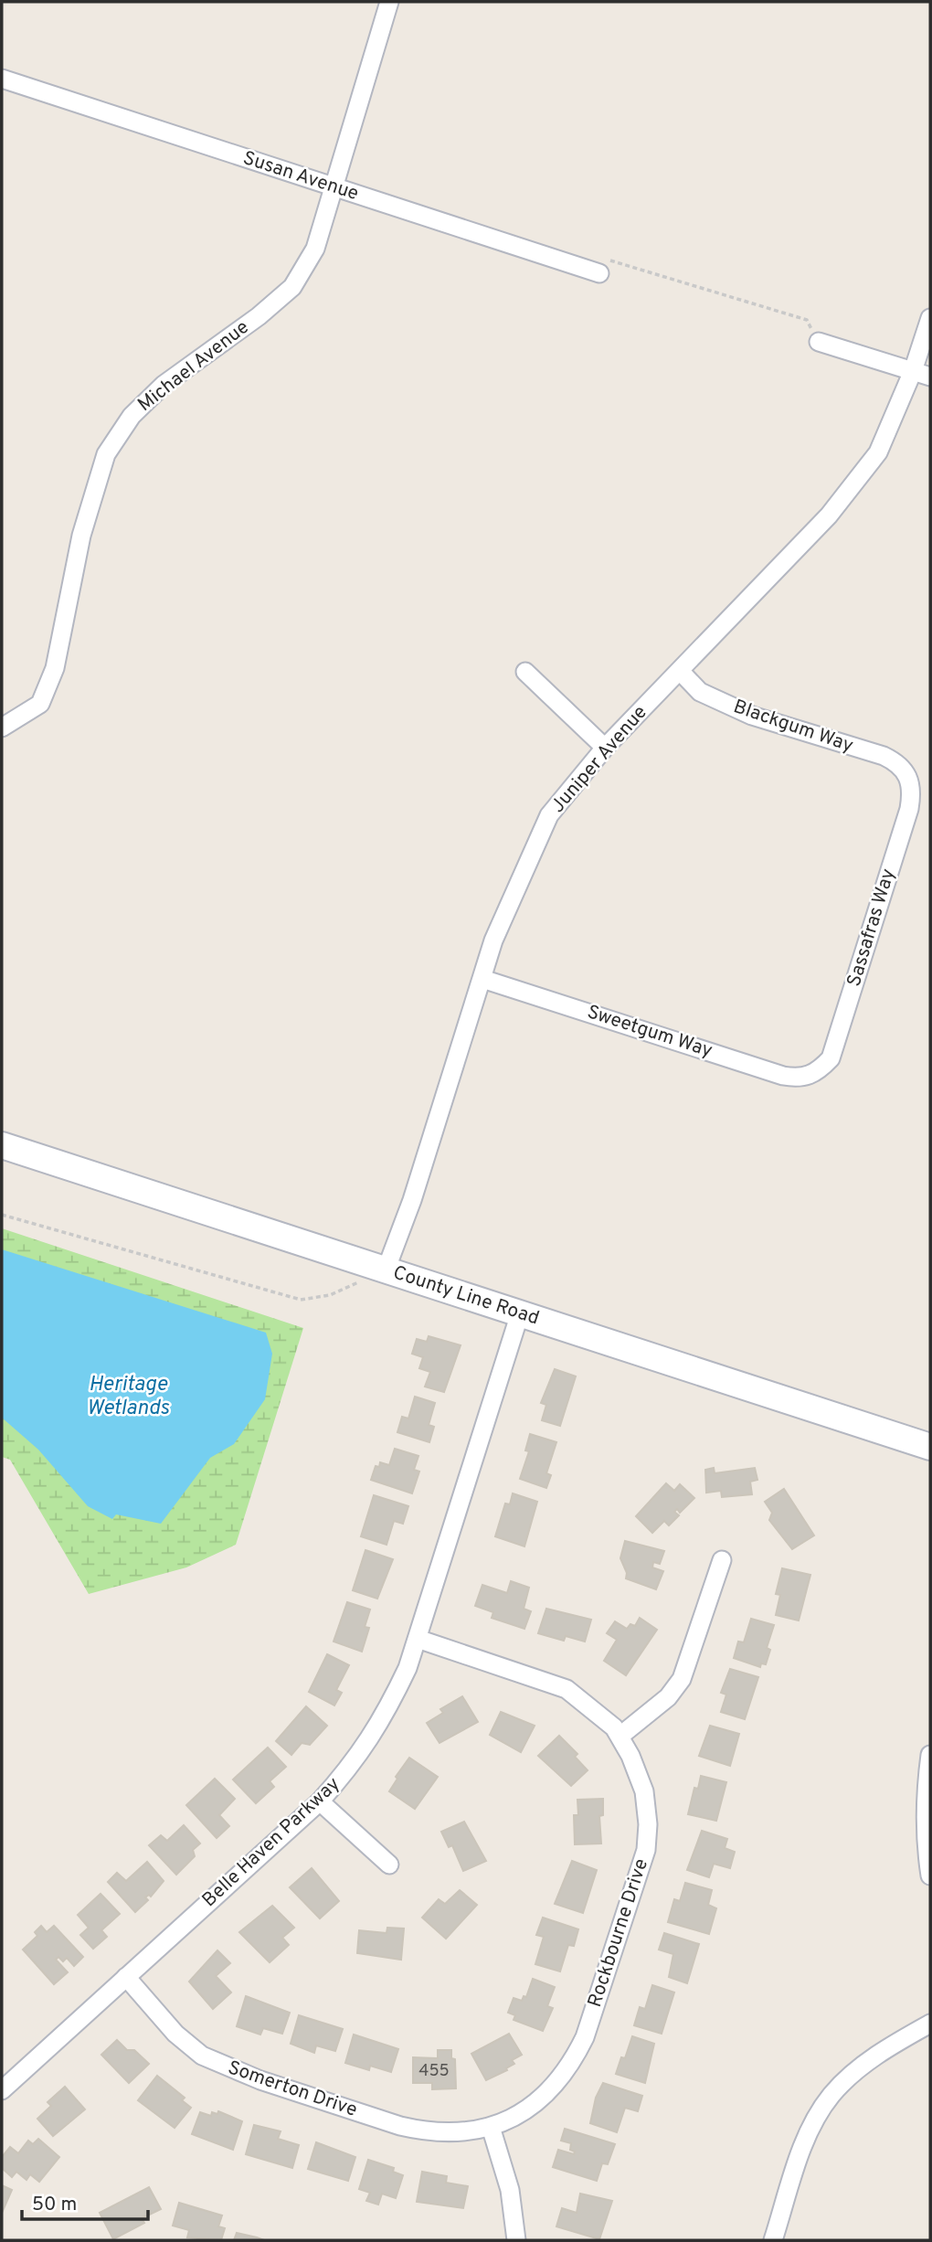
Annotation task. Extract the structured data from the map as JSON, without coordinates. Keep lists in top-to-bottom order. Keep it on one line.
{"streets":{"main road":["County Line Road"],"street":["Susan Avenue","Michael Avenue","Blackgum Way","Juniper Avenue","Sassafras Way","Sweetgum Way","Belle Haven Parkway","Rockbourne Drive","Somerton Drive"]},"crossings":[["Susan Avenue","Michael Avenue"],["Blackgum Way","Juniper Avenue"],["Blackgum Way","Sassafras Way"],["Juniper Avenue","Sweetgum Way"],["Juniper Avenue","County Line Road"],["Sassafras Way","Sweetgum Way"],["County Line Road","Belle Haven Parkway"],["Belle Haven Parkway","Rockbourne Drive"],["Belle Haven Parkway","Somerton Drive"],["Rockbourne Drive","Somerton Drive"]],"water":["Heritage Wetlands"],"house_numbers":["455"],"scale_bar":"50 m"}
